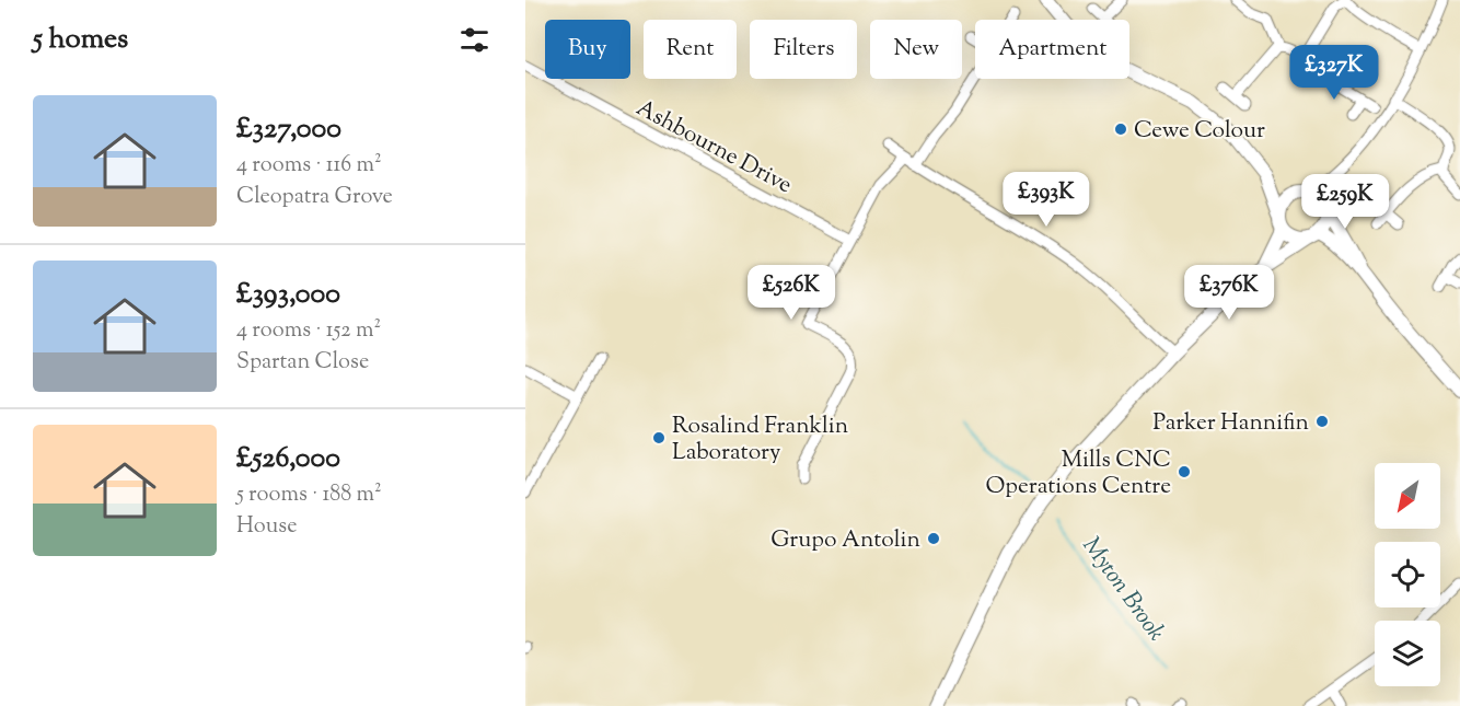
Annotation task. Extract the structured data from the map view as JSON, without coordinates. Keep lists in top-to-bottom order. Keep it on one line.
{"streets":{"street":["Ashbourne Drive"]},"water":["Myton Brook"],"places":["Cewe Colour","Parker Hannifin","Rosalind Franklin Laboratory","Mills CNC Operations Centre","Grupo Antolin"],"north":"bottom left","page":{"heading":"5 homes","chip":["Buy","Rent","Filters","New","Apartment"],"price":["£327K","£393K","£259K","£526K","£376K"],"list":[{"name":"£327,000","note":"4 rooms · 116 m² · Cleopatra Grove"},{"name":"£393,000","note":"4 rooms · 152 m² · Spartan Close"},{"name":"£526,000","note":"5 rooms · 188 m² · House"}]}}
